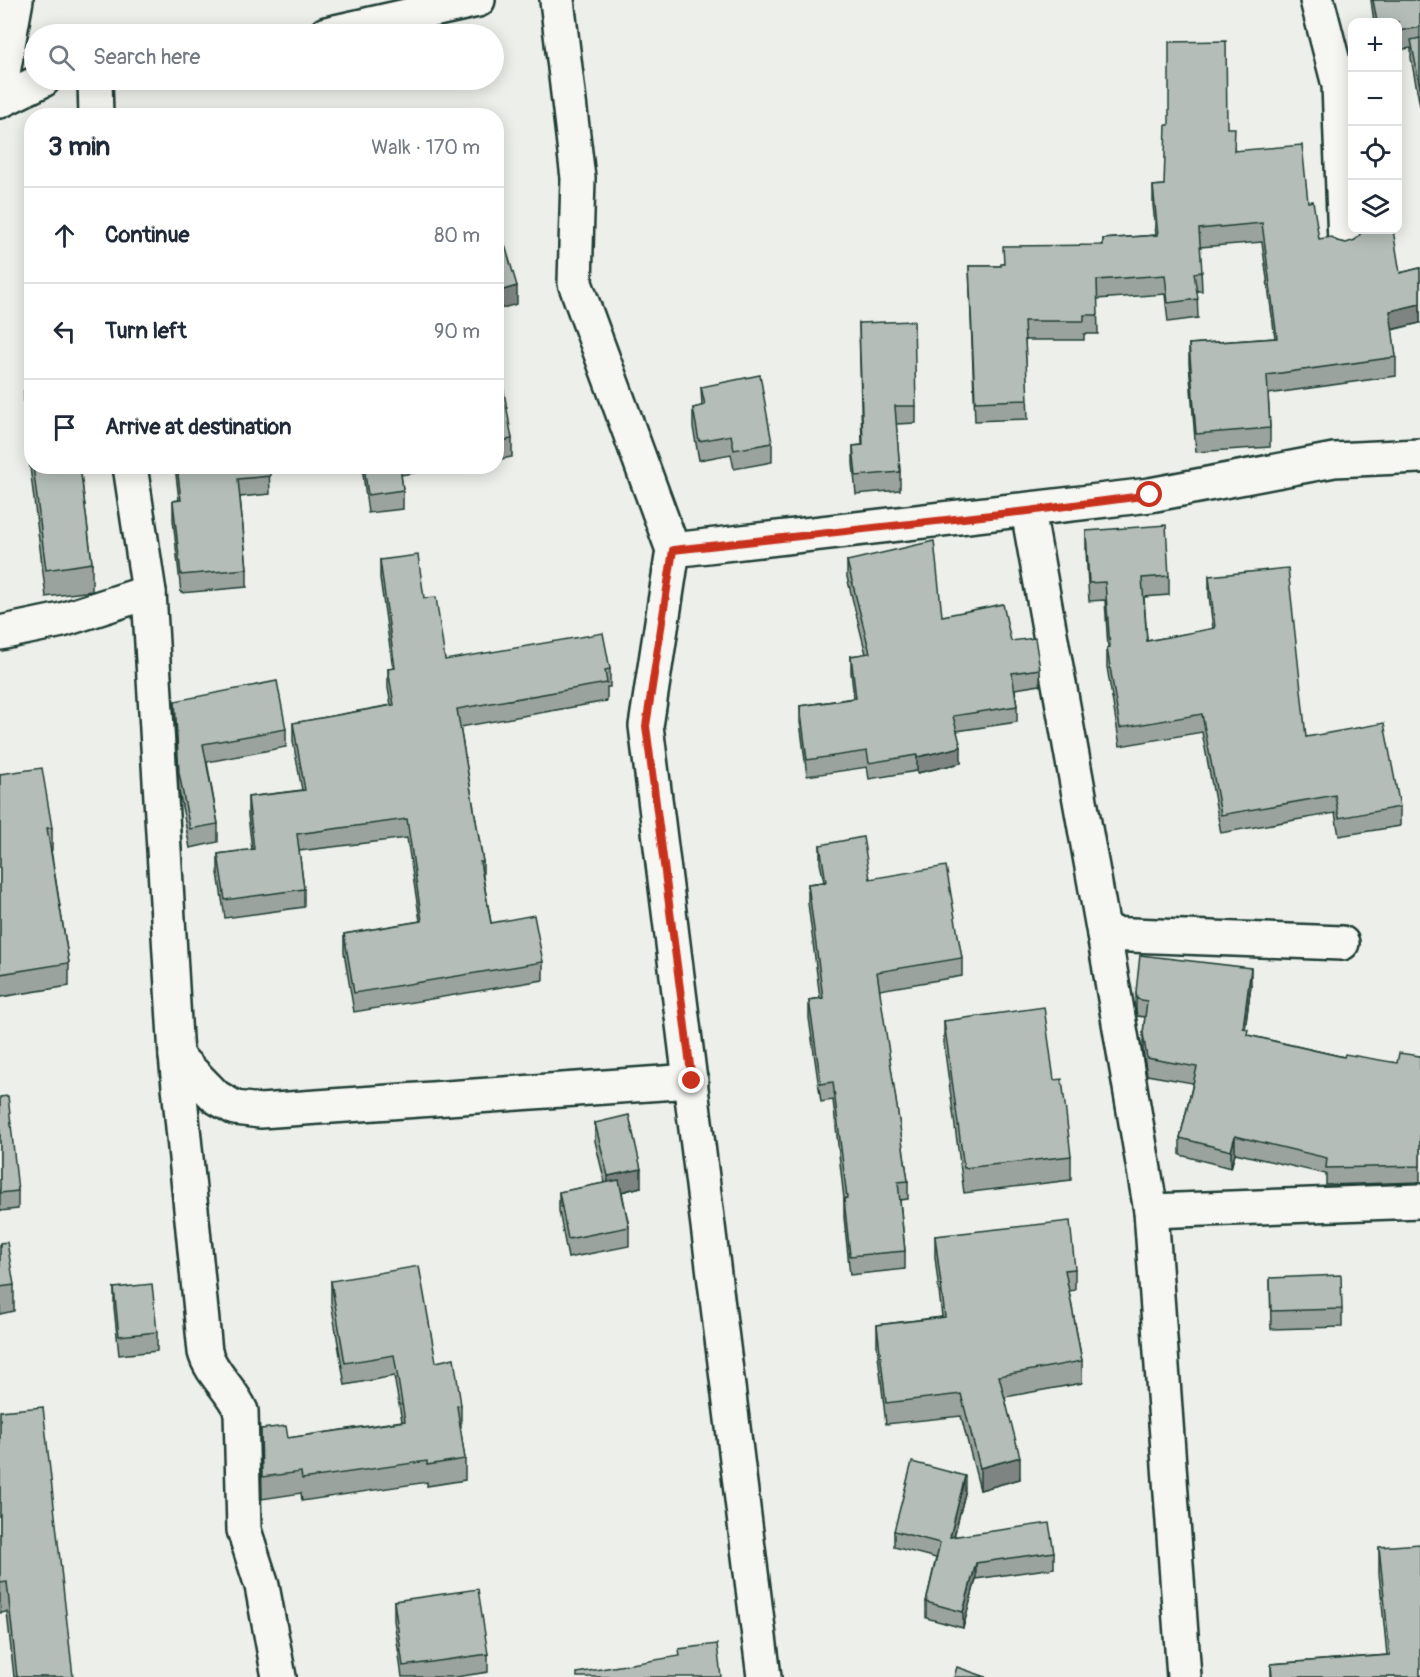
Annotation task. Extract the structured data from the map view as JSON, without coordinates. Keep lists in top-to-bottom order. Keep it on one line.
{"page":{"map_buttons":["+","−"],"search":"Search here","heading":["3 min","Walk · 170 m"],"list":[["Continue","80 m"],["Turn left","90 m"],"Arrive at destination"]}}
